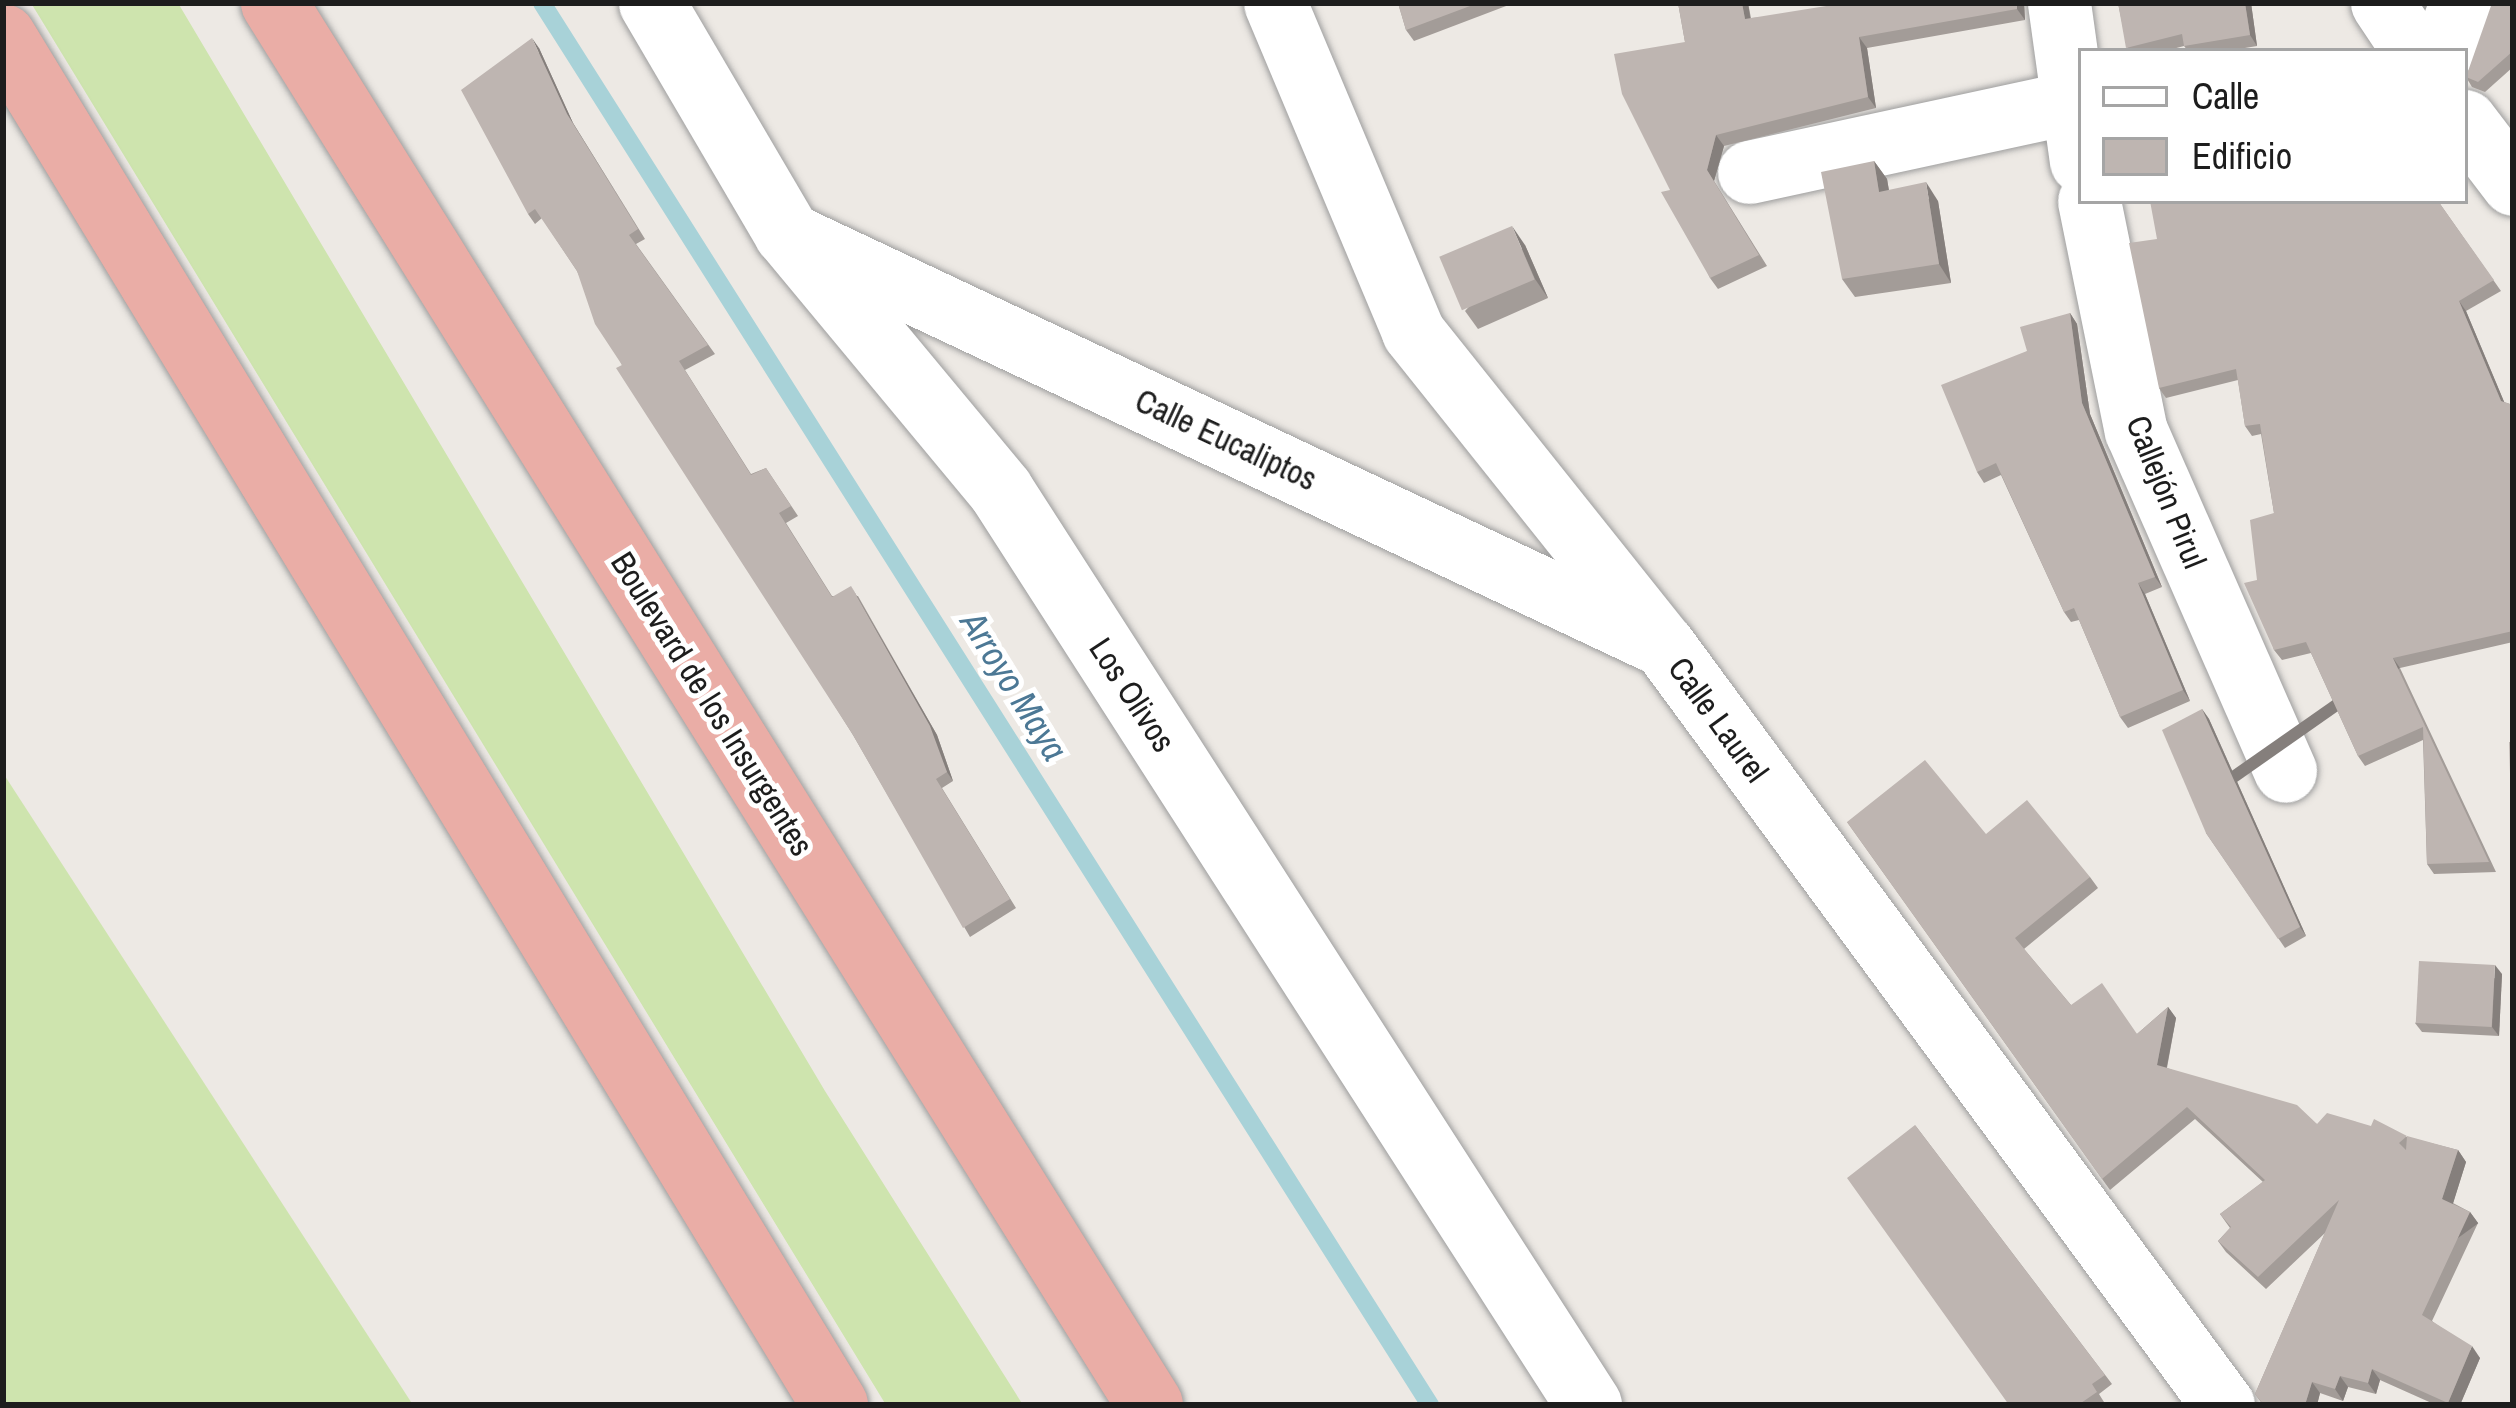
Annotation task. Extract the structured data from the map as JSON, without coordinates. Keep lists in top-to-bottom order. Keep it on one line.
{"streets":{"highway":["Boulevard de los Insurgentes"],"street":["Calle Eucaliptos","Callejón Pirul","Los Olivos","Calle Laurel"]},"crossings":[["Calle Eucaliptos","Los Olivos"],["Calle Eucaliptos","Calle Laurel"]],"water":["Arroyo Maya"],"legend":["Calle","Edificio"]}
